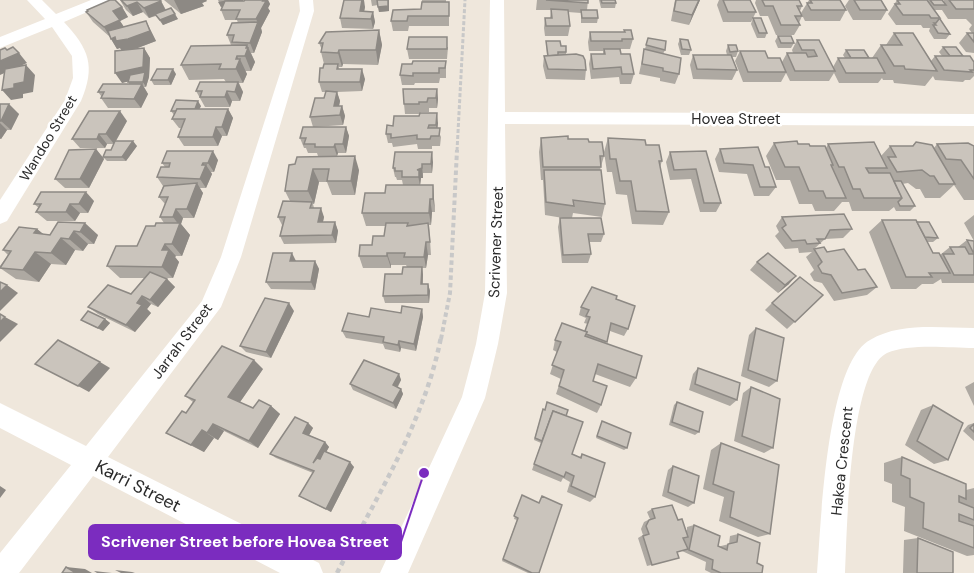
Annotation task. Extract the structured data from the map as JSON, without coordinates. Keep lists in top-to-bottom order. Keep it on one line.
{"streets":{"street":["Hovea Street","Wandoo Street","Scrivener Street","Jarrah Street","Hakea Crescent","Karri Street"]},"crossings":[["Hovea Street","Scrivener Street"],["Jarrah Street","Karri Street"]],"places":["Scrivener Street before Hovea Street"]}
